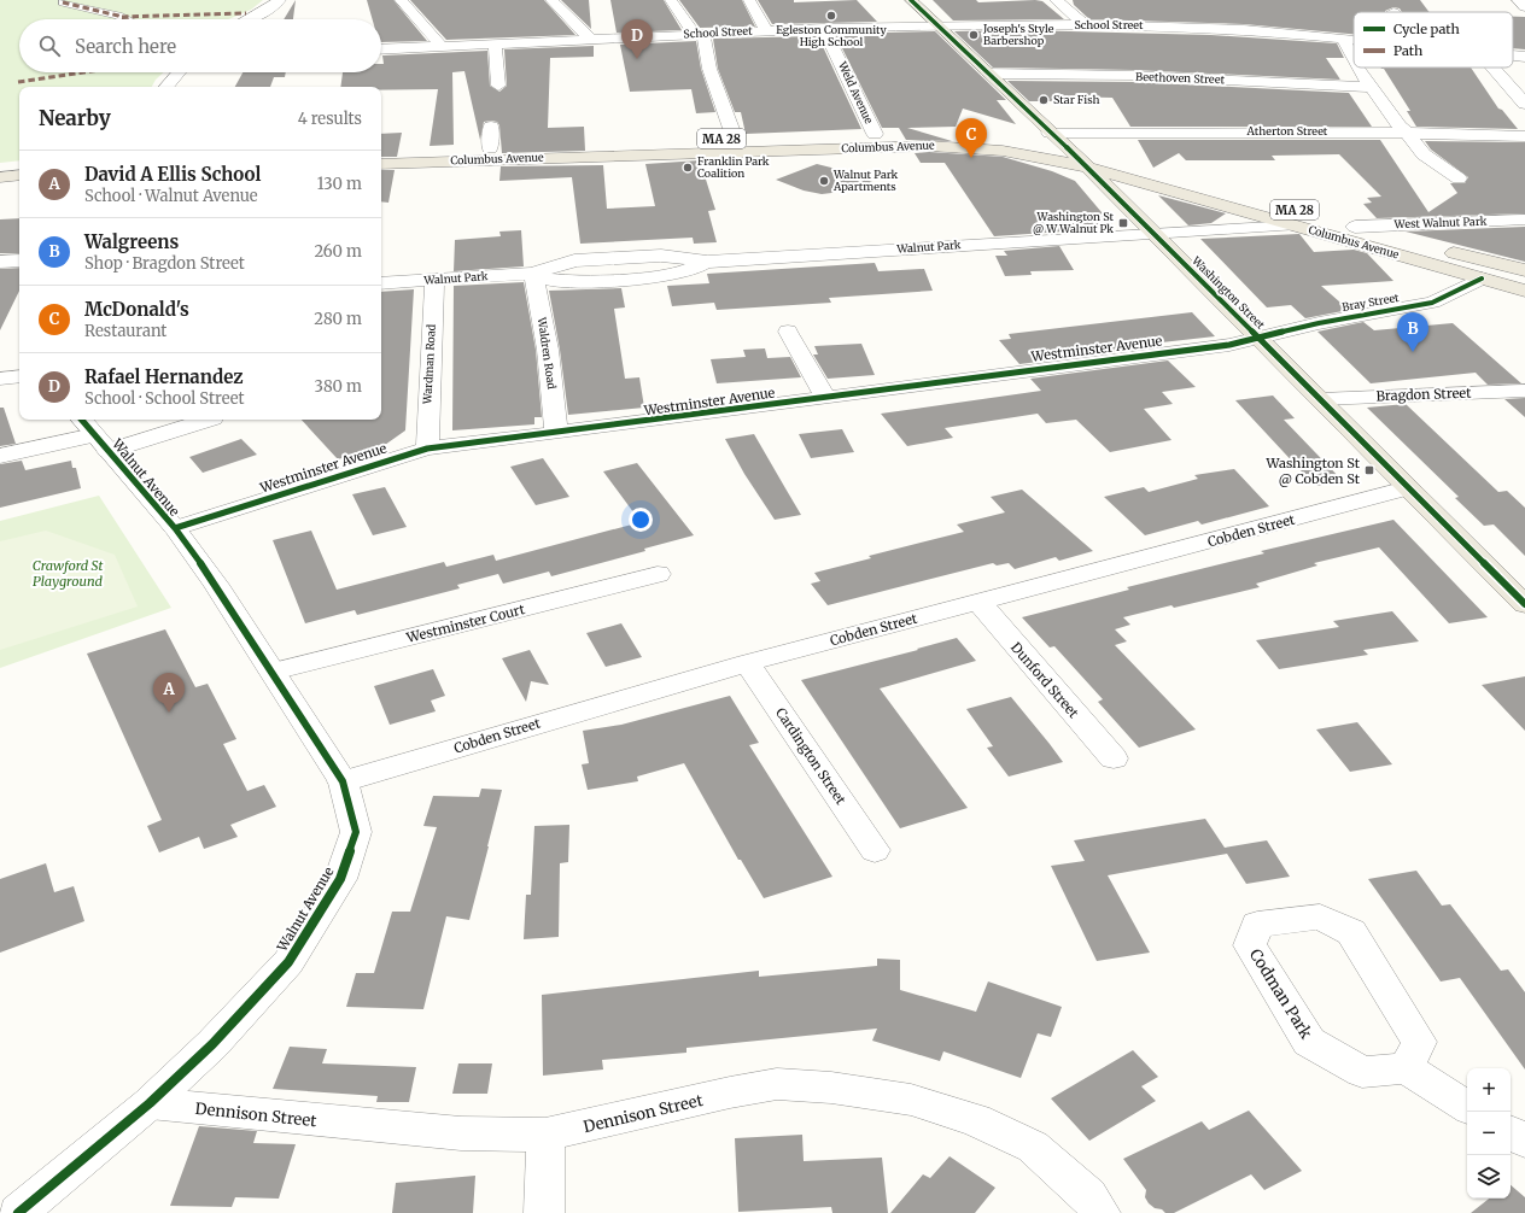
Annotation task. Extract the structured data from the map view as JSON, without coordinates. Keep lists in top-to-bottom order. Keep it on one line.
{"streets":{"main road":["MA 28","Columbus Avenue","Washington Street"],"street":["School Street","Beethoven Street","Weld Avenue","Atherton Street","West Walnut Park","Walnut Park","Bray Street","Westminster Avenue","Waldren Road","Wardman Road","Bragdon Street","Walnut Avenue","Cobden Street","Westminster Court","Dunford Street","Cardington Street","Codman Park","Dennison Street"]},"crossings":[["School Street","Weld Avenue"],["Weld Avenue","Columbus Avenue"],["Atherton Street","Columbus Avenue"],["Columbus Avenue","West Walnut Park"],["Columbus Avenue","Washington Street"],["Columbus Avenue","Bray Street"],["Walnut Park","Washington Street"],["Walnut Park","Waldren Road"],["Walnut Park","Wardman Road"],["Washington Street","Bray Street"],["Washington Street","Westminster Avenue"],["Washington Street","Bragdon Street"],["Washington Street","Cobden Street"],["Bray Street","Westminster Avenue"],["Westminster Avenue","Waldren Road"],["Westminster Avenue","Wardman Road"],["Westminster Avenue","Walnut Avenue"],["Walnut Avenue","Cobden Street"],["Walnut Avenue","Westminster Court"],["Walnut Avenue","Dennison Street"],["Cobden Street","Dunford Street"],["Cobden Street","Cardington Street"]],"parks":["Crawford St Playground"],"places":{"other":["Egleston Community High School","Joseph's Style Barbershop","Star Fish","Franklin Park Coalition","Walnut Park Apartments"],"transit":["Washington St @ W Walnut Pk","Washington St @ Cobden St"]},"legend":["Cycle path","Path"],"page":{"pins":["D","C","B","A"],"search":"Search here","heading":["Nearby","4 results"],"list":[{"mark":"A","name":"David A Ellis School","note":"School · Walnut Avenue","value":"130 m"},{"mark":"B","name":"Walgreens","note":"Shop · Bragdon Street","value":"260 m"},{"mark":"C","name":"McDonald's","note":"Restaurant","value":"280 m"},{"mark":"D","name":"Rafael Hernandez","note":"School · School Street","value":"380 m"}],"map_buttons":["+","−"]}}
